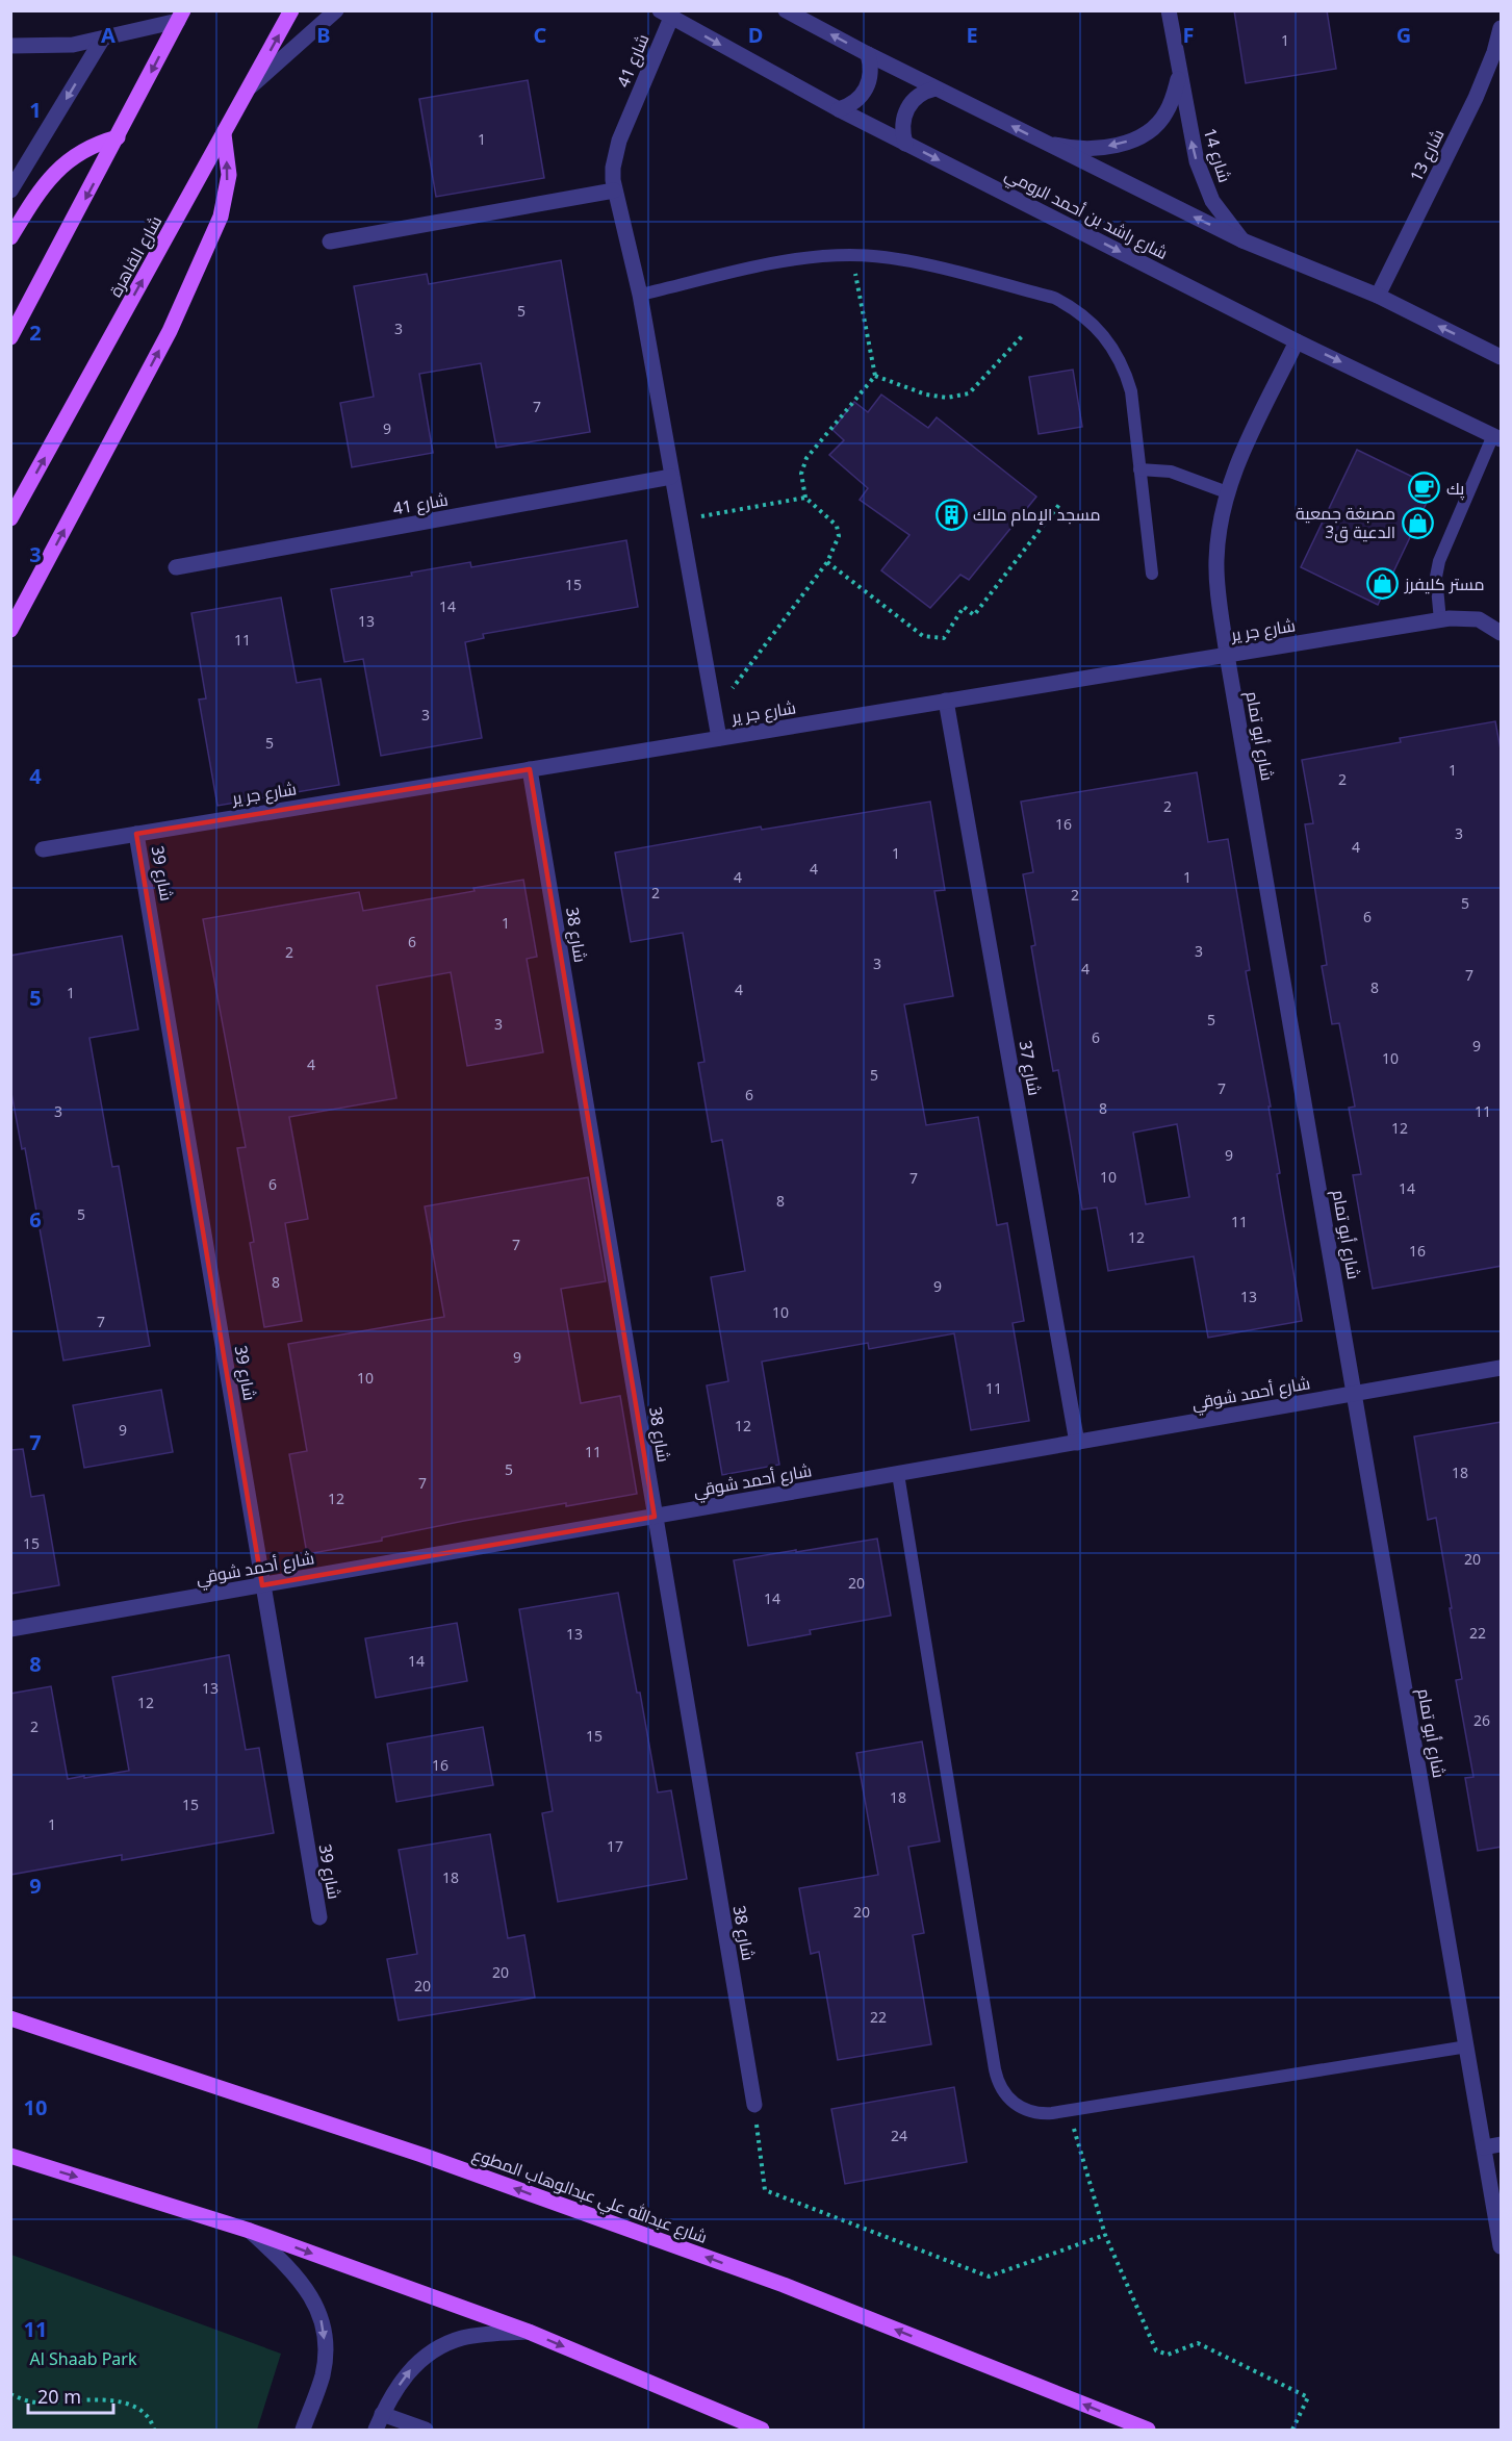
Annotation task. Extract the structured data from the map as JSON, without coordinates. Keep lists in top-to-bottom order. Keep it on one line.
{"streets":{"main road":["شارع القاهرة","شارع عبدالله علي عبدالوهاب المطوع"],"street":["شارع 41","شارع 14","شارع 13","شارع راشد بن أحمد الرومي","شارع جر ير","شارع أبو تمام","شارع 39","شارع 38","شارع 37","شارع أحمد شوقي"]},"crossings":[["شارع 41","شارع راشد بن أحمد الرومي"],["شارع 41","شارع جر ير"],["شارع راشد بن أحمد الرومي","شارع أبو تمام"],["شارع جر ير","شارع أبو تمام"],["شارع جر ير","شارع 39"],["شارع جر ير","شارع 38"],["شارع جر ير","شارع 37"],["شارع أبو تمام","شارع أحمد شوقي"],["شارع 39","شارع أحمد شوقي"],["شارع 38","شارع أحمد شوقي"],["شارع 37","شارع أحمد شوقي"]],"parks":["Al Shaab Park"],"places":{"cafe":["پك"],"building":["مسجد الإمام مالك"],"shop":["مصبغة جمعية الدعية ق3","مستر كليفرز"]},"house_numbers":["1","1","5","3","7","9","15","14","13","11","3","5","1","2","2","16","3","4","1","4","4","1","2","2","5","6","1","6","3","2","3","4","7","8","4","1","5","3","6","9","10","4","5","7","6","8","3","11","12","9","10","7","6","14","8","5","11","12","7","16","8","9","13","10","7","9","10","11","12","9","11","5","18","7","12","15","20","20","14","22","13","14","13","12","26","2","15","16","18","15","1","17","18","20","20","20","22","24"],"scale_bar":"20 m","grid":{"columns":["A","B","C","D","E","F","G"],"rows":["1","2","3","4","5","6","7","8","9","10","11"]}}
